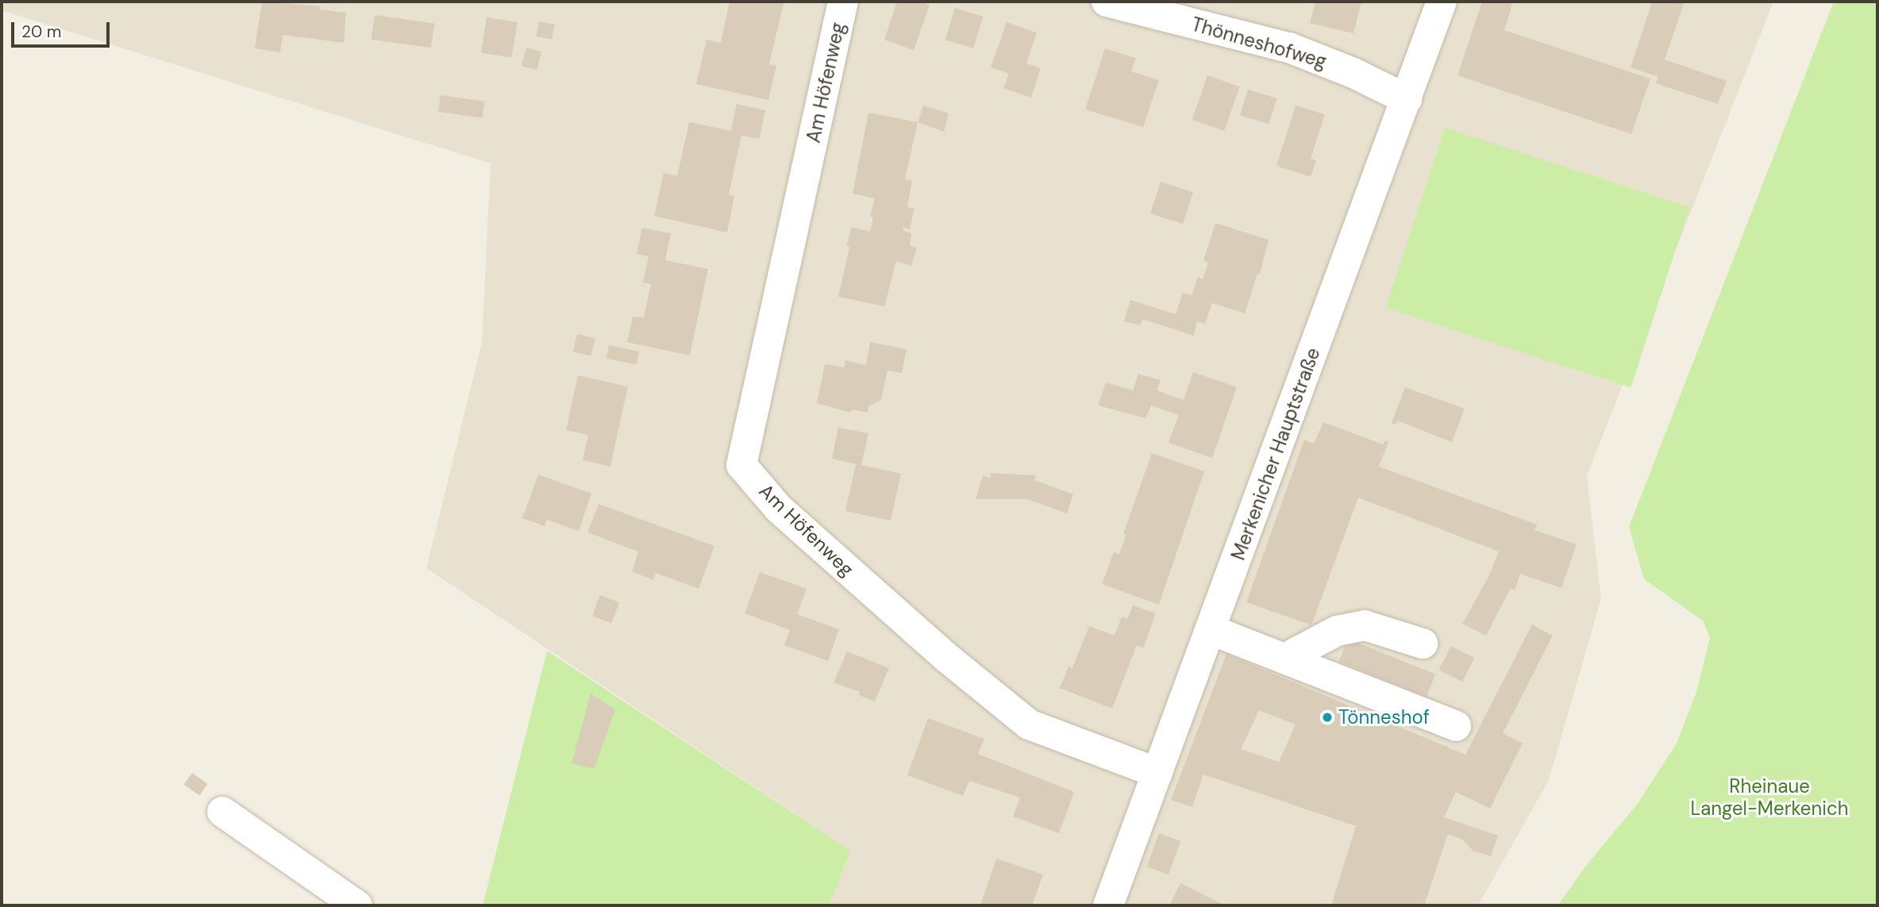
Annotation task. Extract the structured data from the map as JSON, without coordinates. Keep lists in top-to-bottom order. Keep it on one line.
{"streets":{"street":["Thönneshofweg","Am Höfenweg","Merkenicher Hauptstraße"]},"crossings":[["Thönneshofweg","Merkenicher Hauptstraße"],["Am Höfenweg","Merkenicher Hauptstraße"]],"parks":["Rheinaue Langel-Merkenich"],"places":["Tönneshof"],"scale_bar":"20 m"}
